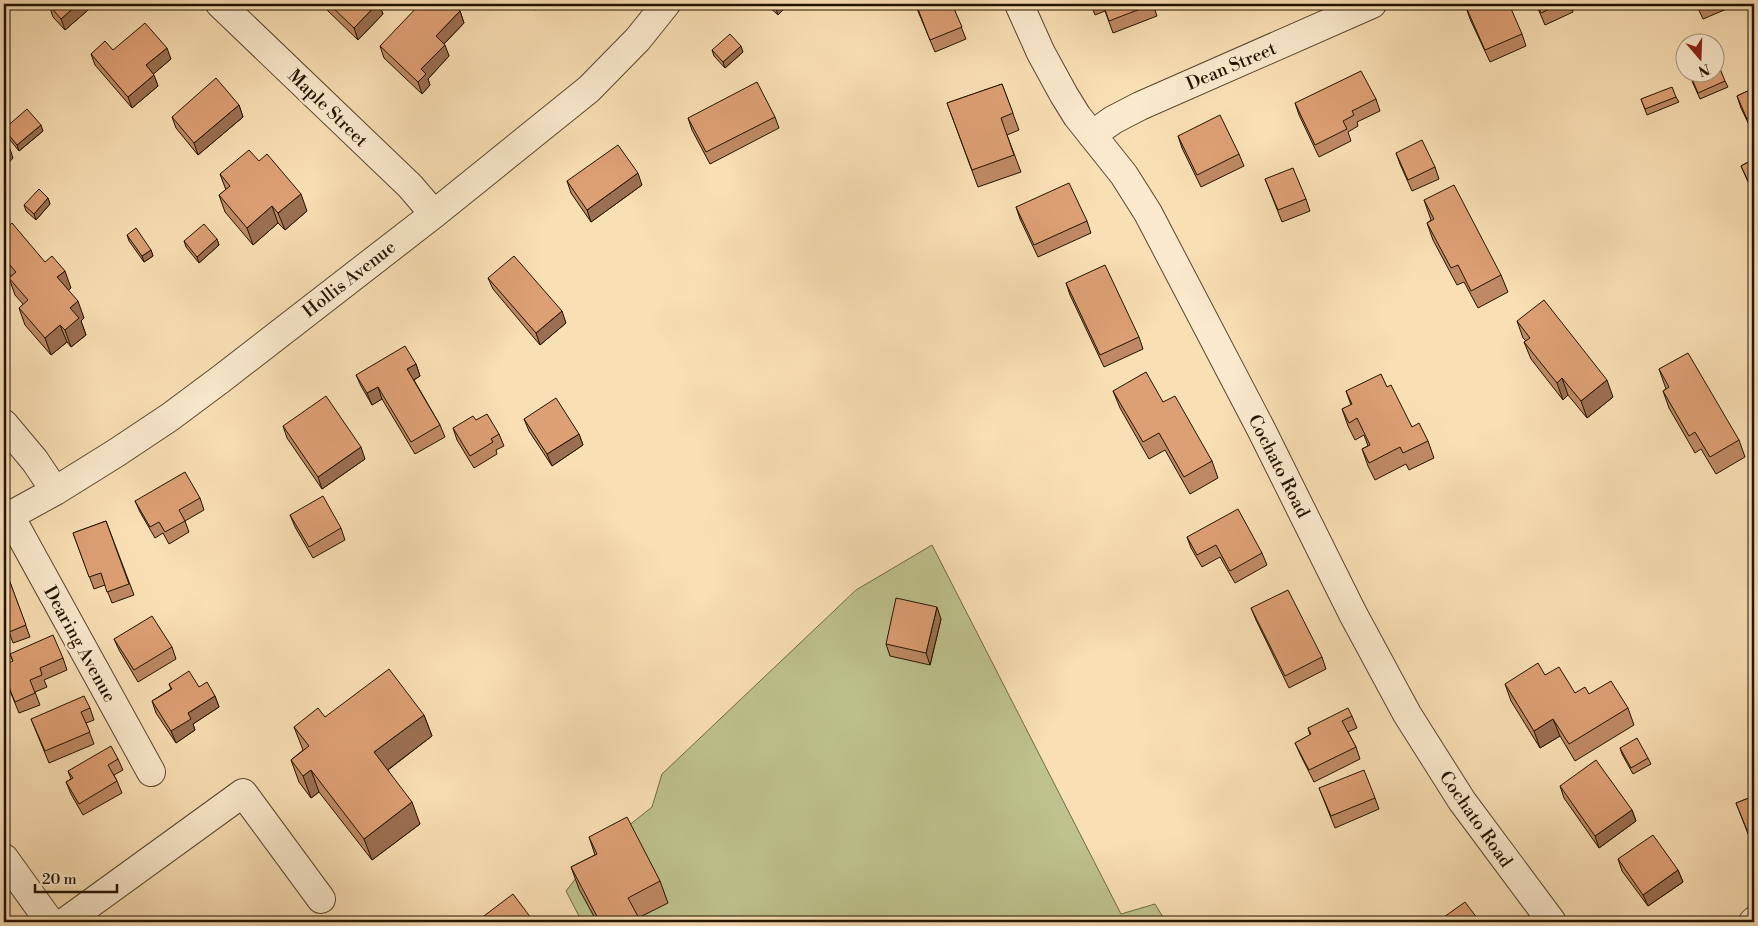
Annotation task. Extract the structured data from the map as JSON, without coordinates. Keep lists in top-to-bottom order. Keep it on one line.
{"streets":{"street":["Dean Street","Maple Street","Hollis Avenue","Cochato Road","Dearing Avenue"]},"crossings":[["Dean Street","Cochato Road"],["Maple Street","Hollis Avenue"],["Hollis Avenue","Dearing Avenue"]],"scale_bar":"20 m","north":"bottom"}
